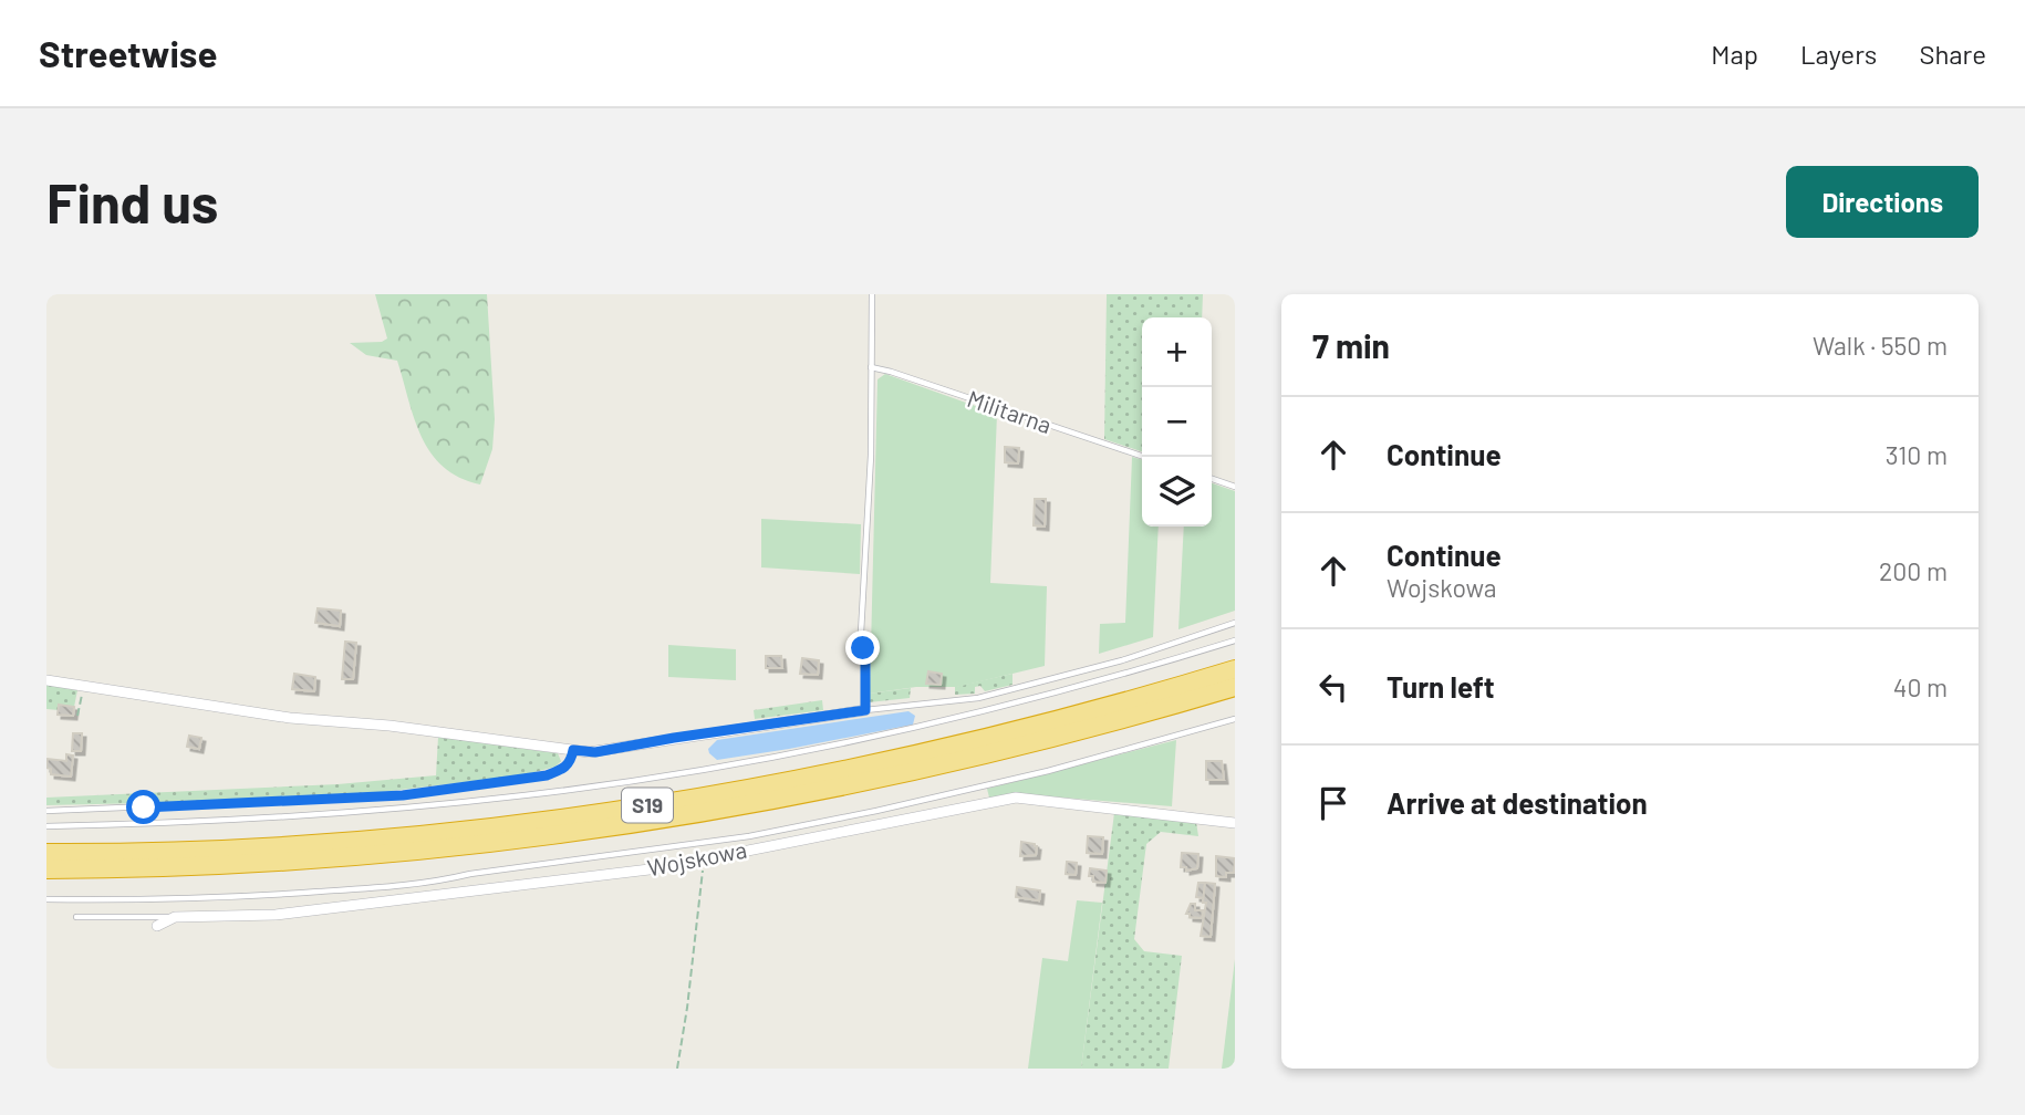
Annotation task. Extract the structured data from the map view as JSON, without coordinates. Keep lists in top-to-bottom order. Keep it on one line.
{"streets":{"highway":["S19"],"street":["Wojskowa"],"lane":["Militarna"]},"page":{"header":"Streetwise","nav":["Map","Layers","Share"],"buttons":"Directions","title":"Find us","heading":["7 min","Walk · 550 m"],"map_buttons":["+","−"],"list":[["Continue","310 m"],["Continue","Wojskowa","200 m"],["Turn left","40 m"],"Arrive at destination"]}}
